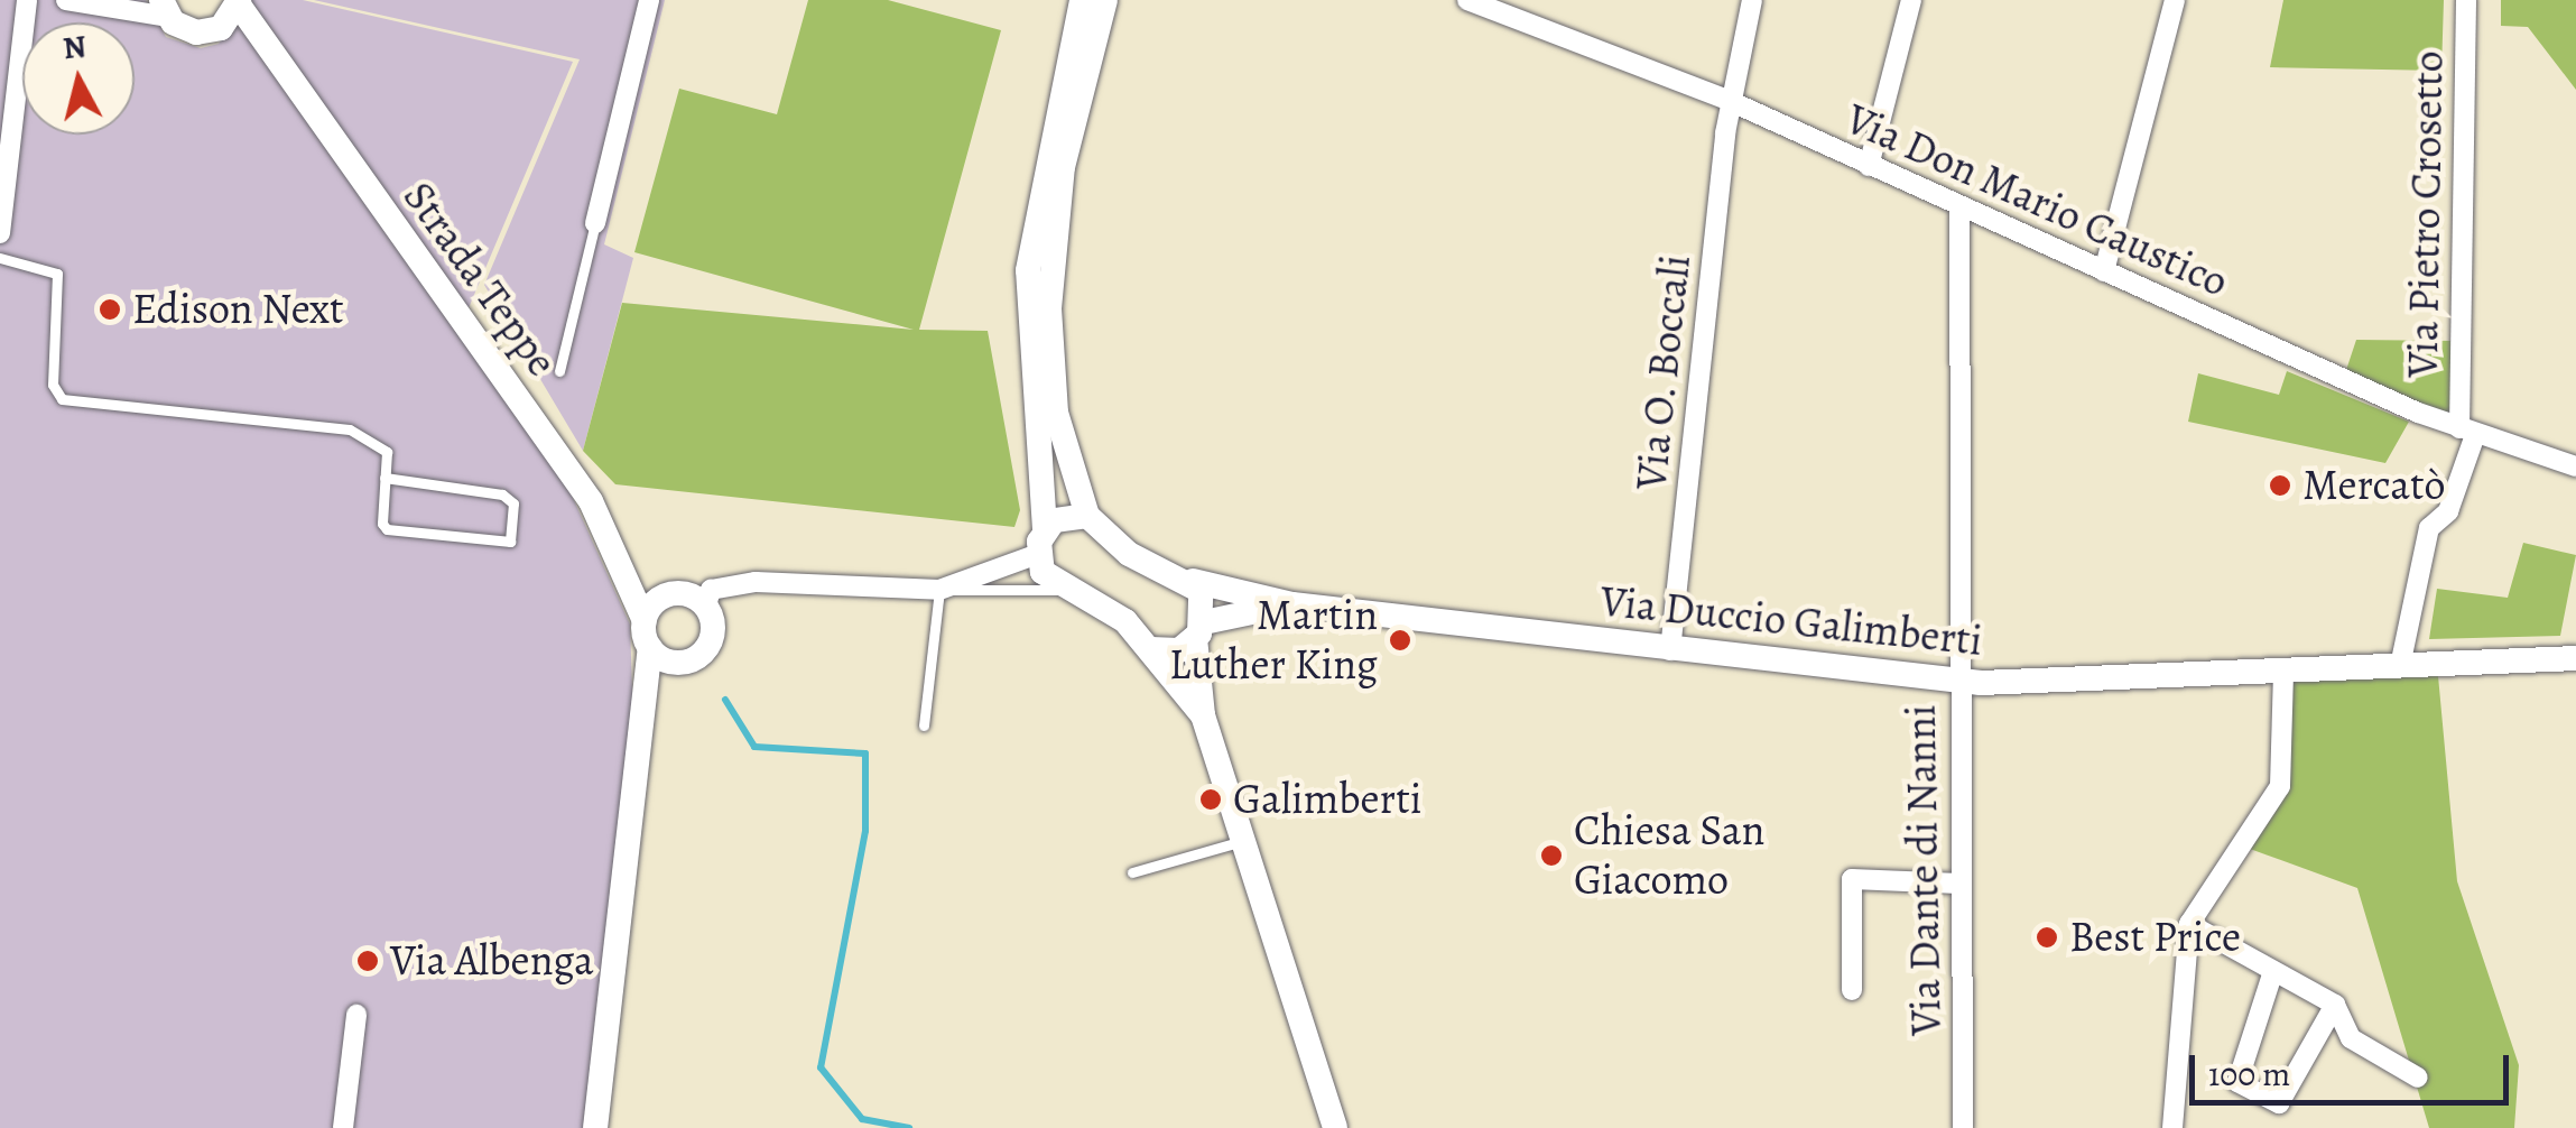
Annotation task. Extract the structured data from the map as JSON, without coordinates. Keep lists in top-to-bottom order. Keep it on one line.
{"streets":{"street":["Via Don Mario Caustico","Via Pietro Crosetto","Strada Teppe","Via O. Boccali","Via Duccio Galimberti","Via Dante di Nanni"]},"crossings":[["Via Don Mario Caustico","Via Pietro Crosetto"],["Via Don Mario Caustico","Via O. Boccali"],["Via Don Mario Caustico","Via Dante di Nanni"],["Via Pietro Crosetto","Via Duccio Galimberti"],["Via O. Boccali","Via Duccio Galimberti"],["Via Duccio Galimberti","Via Dante di Nanni"]],"places":["Edison Next","Mercatò","Martin Luther King","Galimberti","Chiesa San Giacomo","Best Price","Via Albenga"],"scale_bar":"100 m","north":"top"}
